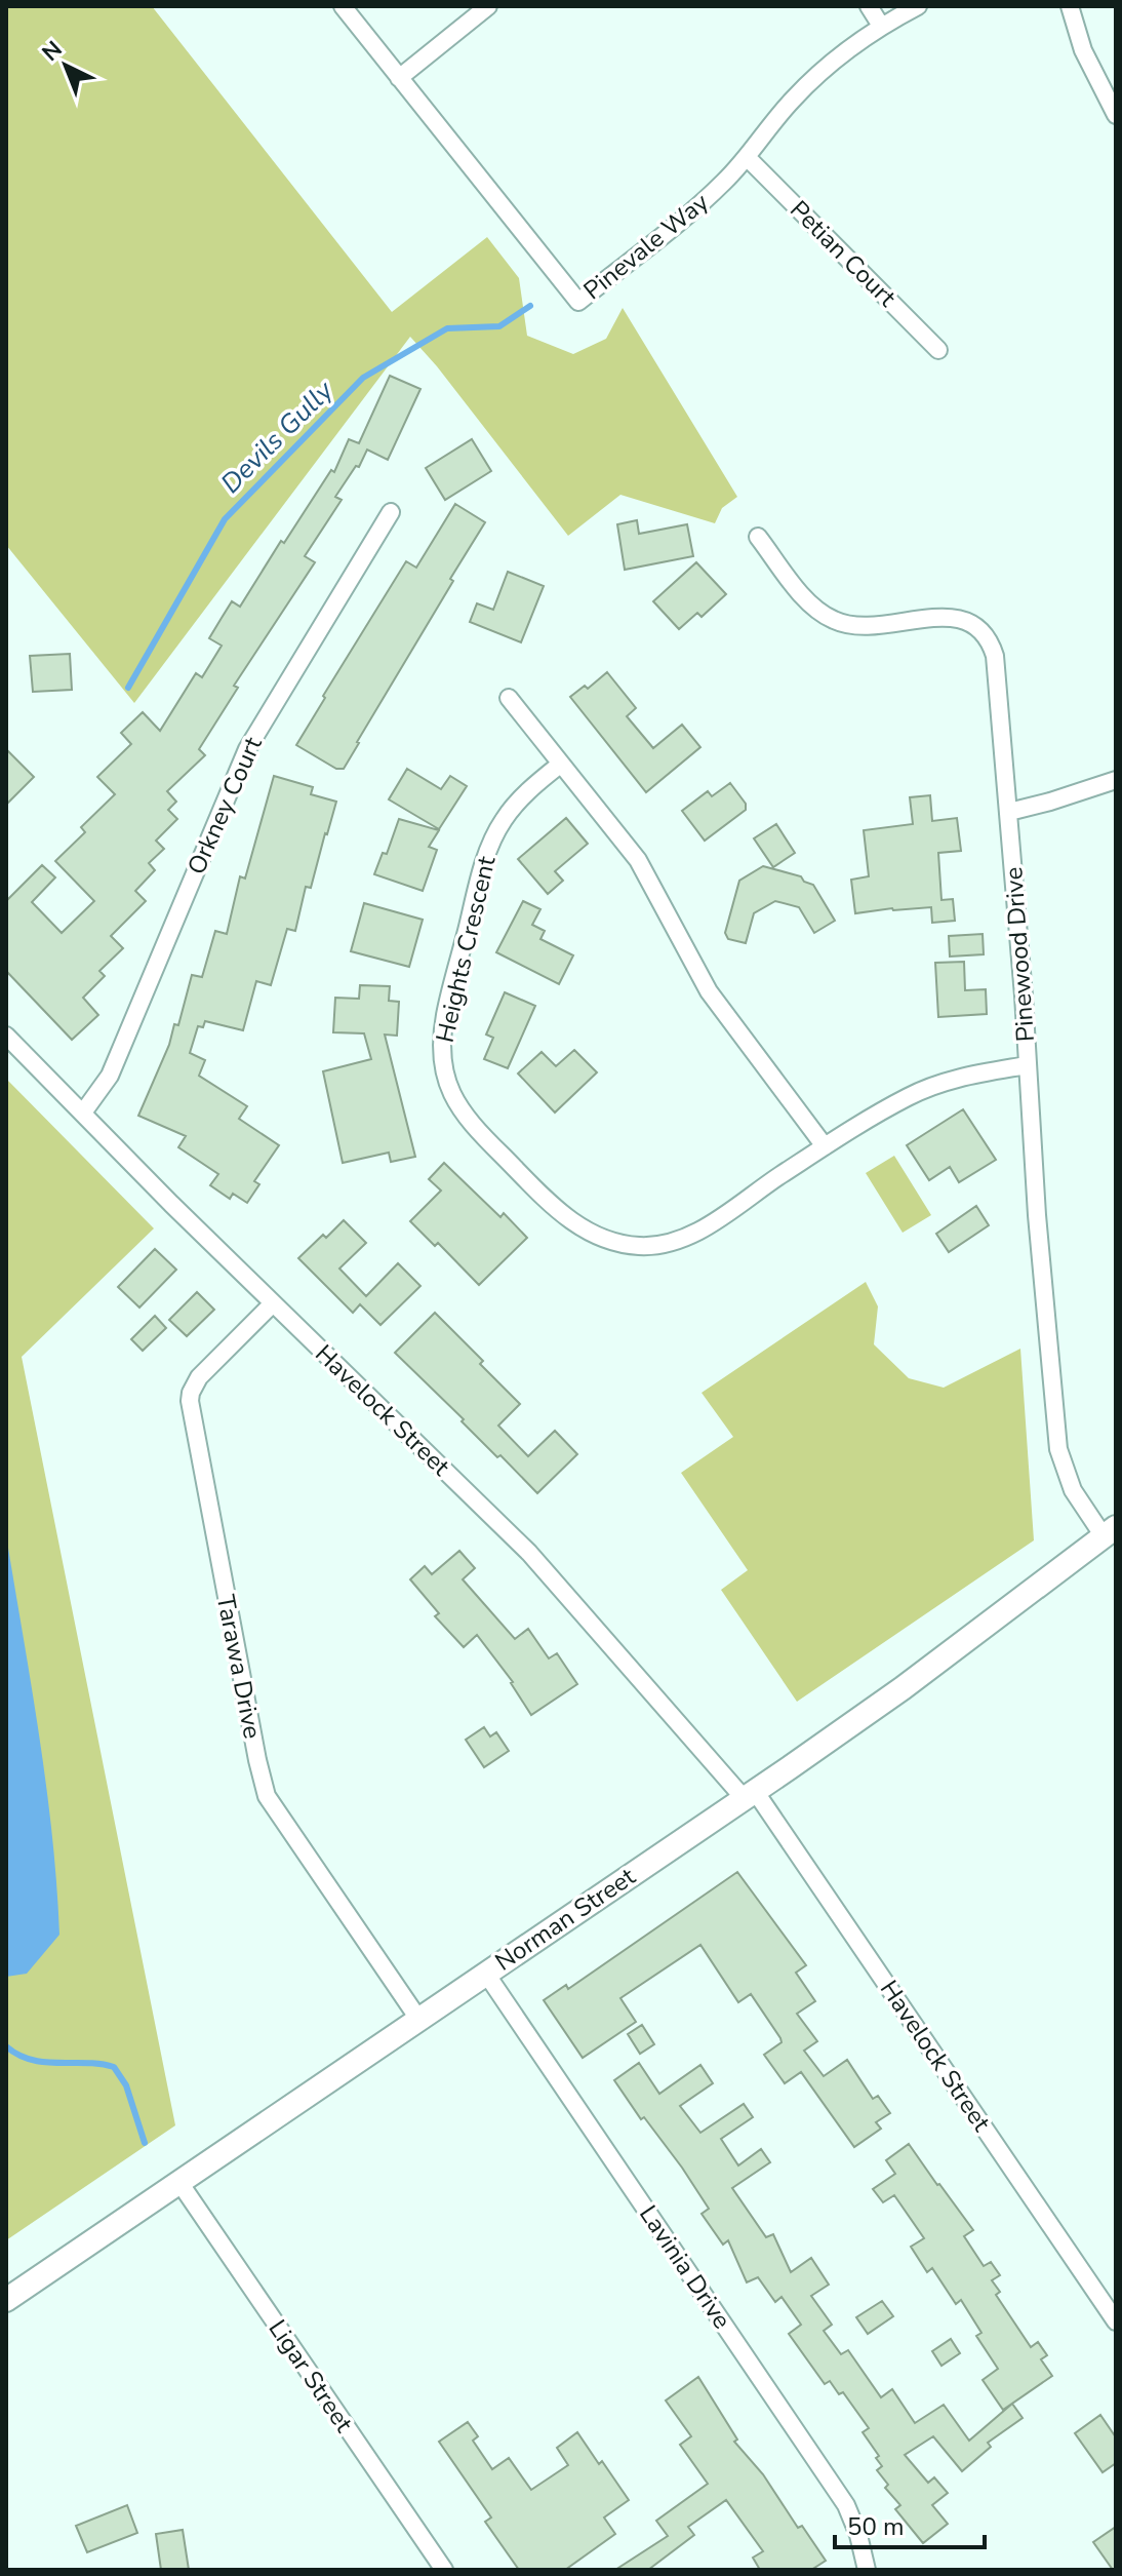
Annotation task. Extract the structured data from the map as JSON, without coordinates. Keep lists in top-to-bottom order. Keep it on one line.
{"streets":{"street":["Pinevale Way","Petian Court","Orkney Court","Heights Crescent","Pinewood Drive","Havelock Street","Tarawa Drive","Norman Street","Lavinia Drive","Ligar Street"]},"crossings":[["Pinevale Way","Petian Court"],["Orkney Court","Havelock Street"],["Heights Crescent","Pinewood Drive"],["Pinewood Drive","Norman Street"],["Havelock Street","Tarawa Drive"],["Havelock Street","Norman Street"],["Tarawa Drive","Norman Street"],["Norman Street","Lavinia Drive"],["Norman Street","Ligar Street"]],"water":["Devils Gully"],"scale_bar":"50 m","north":"top left"}
